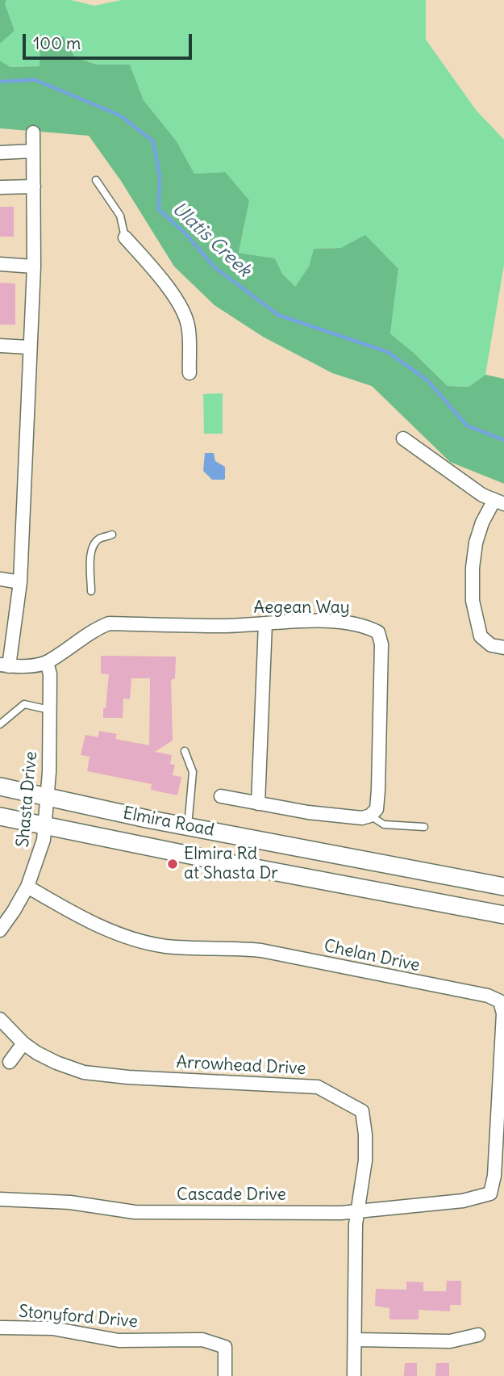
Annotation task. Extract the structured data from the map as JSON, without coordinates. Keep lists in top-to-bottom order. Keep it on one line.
{"streets":{"main road":["Elmira Road"],"street":["Aegean Way","Shasta Drive","Chelan Drive","Arrowhead Drive","Cascade Drive","Stonyford Drive"]},"crossings":[["Aegean Way","Shasta Drive"],["Shasta Drive","Elmira Road"],["Shasta Drive","Chelan Drive"],["Chelan Drive","Cascade Drive"],["Arrowhead Drive","Cascade Drive"]],"water":["Ulatis Creek"],"places":["Elmira Rd at Shasta Dr"],"scale_bar":"100 m"}
